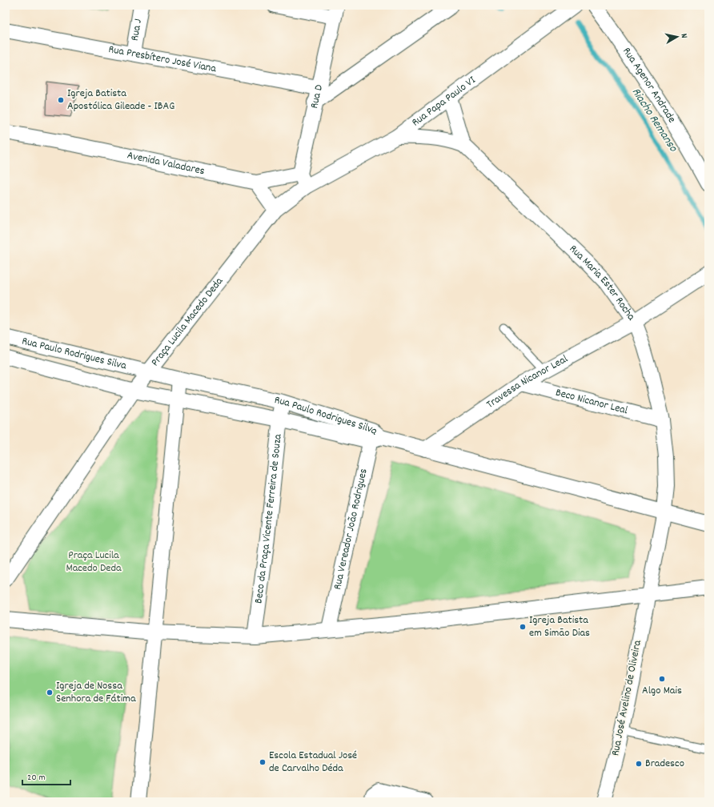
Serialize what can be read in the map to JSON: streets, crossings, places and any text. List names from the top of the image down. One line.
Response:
{"streets":{"street":["Rua J","Rua Presbítero José Viana","Rua Agenor Andrade","Rua D","Rua Papa Paulo VI","Avenida Valadares","Rua Maria Ester Rocha","Praça Lucila Macedo Deda","Rua Paulo Rodrigues Silva","Travessa Nicanor Leal","Beco Nicanor Leal","Beco da Praça Vicente Ferreira de Souza","Rua Vereador João Rodrigues","Rua José Avelino de Oliveira"]},"crossings":[["Rua J","Rua Presbítero José Viana"],["Rua Presbítero José Viana","Rua D"],["Rua D","Rua Papa Paulo VI"],["Rua Maria Ester Rocha","Travessa Nicanor Leal"],["Rua Maria Ester Rocha","Beco Nicanor Leal"],["Rua Maria Ester Rocha","Rua José Avelino de Oliveira"],["Praça Lucila Macedo Deda","Rua Paulo Rodrigues Silva"],["Rua Paulo Rodrigues Silva","Beco da Praça Vicente Ferreira de Souza"],["Rua Paulo Rodrigues Silva","Rua Vereador João Rodrigues"],["Travessa Nicanor Leal","Beco Nicanor Leal"]],"water":["Riacho Remanso"],"parks":["Praça Lucila Macedo Deda"],"places":["Igreja Batista Apostólica Gileade - IBAG","Igreja Batista em Simão Dias","Algo Mais","Igreja de Nossa Senhora de Fátima","Escola Estadual José de Carvalho Déda","Bradesco"],"scale_bar":"20 m","north":"right"}
